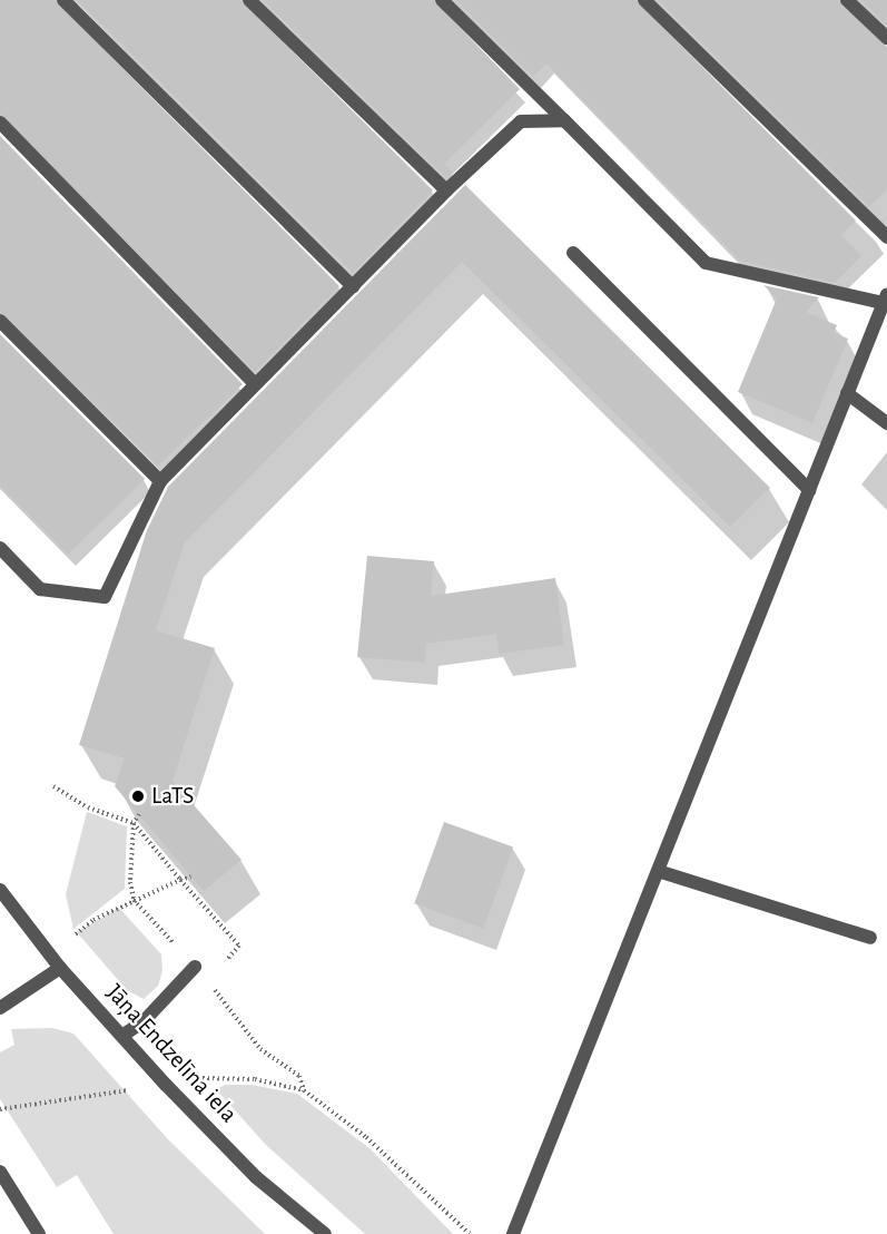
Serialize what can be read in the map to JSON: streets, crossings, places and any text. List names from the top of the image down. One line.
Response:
{"streets":{"street":["Jāņa Endzelīna iela"]},"places":["LaTS"]}
